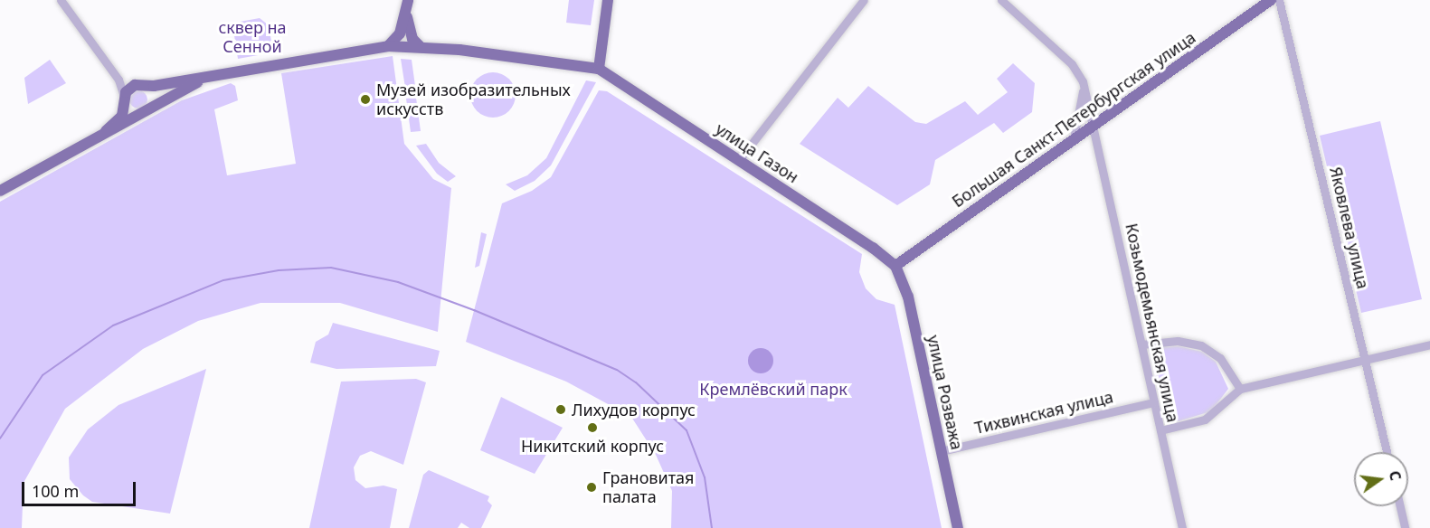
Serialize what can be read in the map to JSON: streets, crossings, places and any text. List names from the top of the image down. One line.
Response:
{"streets":{"main road":["Большая Санкт-Петербургская улица","улица Газон","улица Розважа"],"street":["Яковлева улица","Козьмодемьянская улица","Тихвинская улица"]},"crossings":[["Большая Санкт-Петербургская улица","улица Газон"],["Большая Санкт-Петербургская улица","Козьмодемьянская улица"],["Большая Санкт-Петербургская улица","улица Розважа"],["улица Газон","улица Розважа"],["Козьмодемьянская улица","Тихвинская улица"],["улица Розважа","Тихвинская улица"]],"parks":["сквер на Сенной","Кремлёвский парк"],"places":["Музей изобразительных искусств","Лихудов корпус","Никитский корпус","Грановитая палата"],"scale_bar":"100 m","north":"right"}
